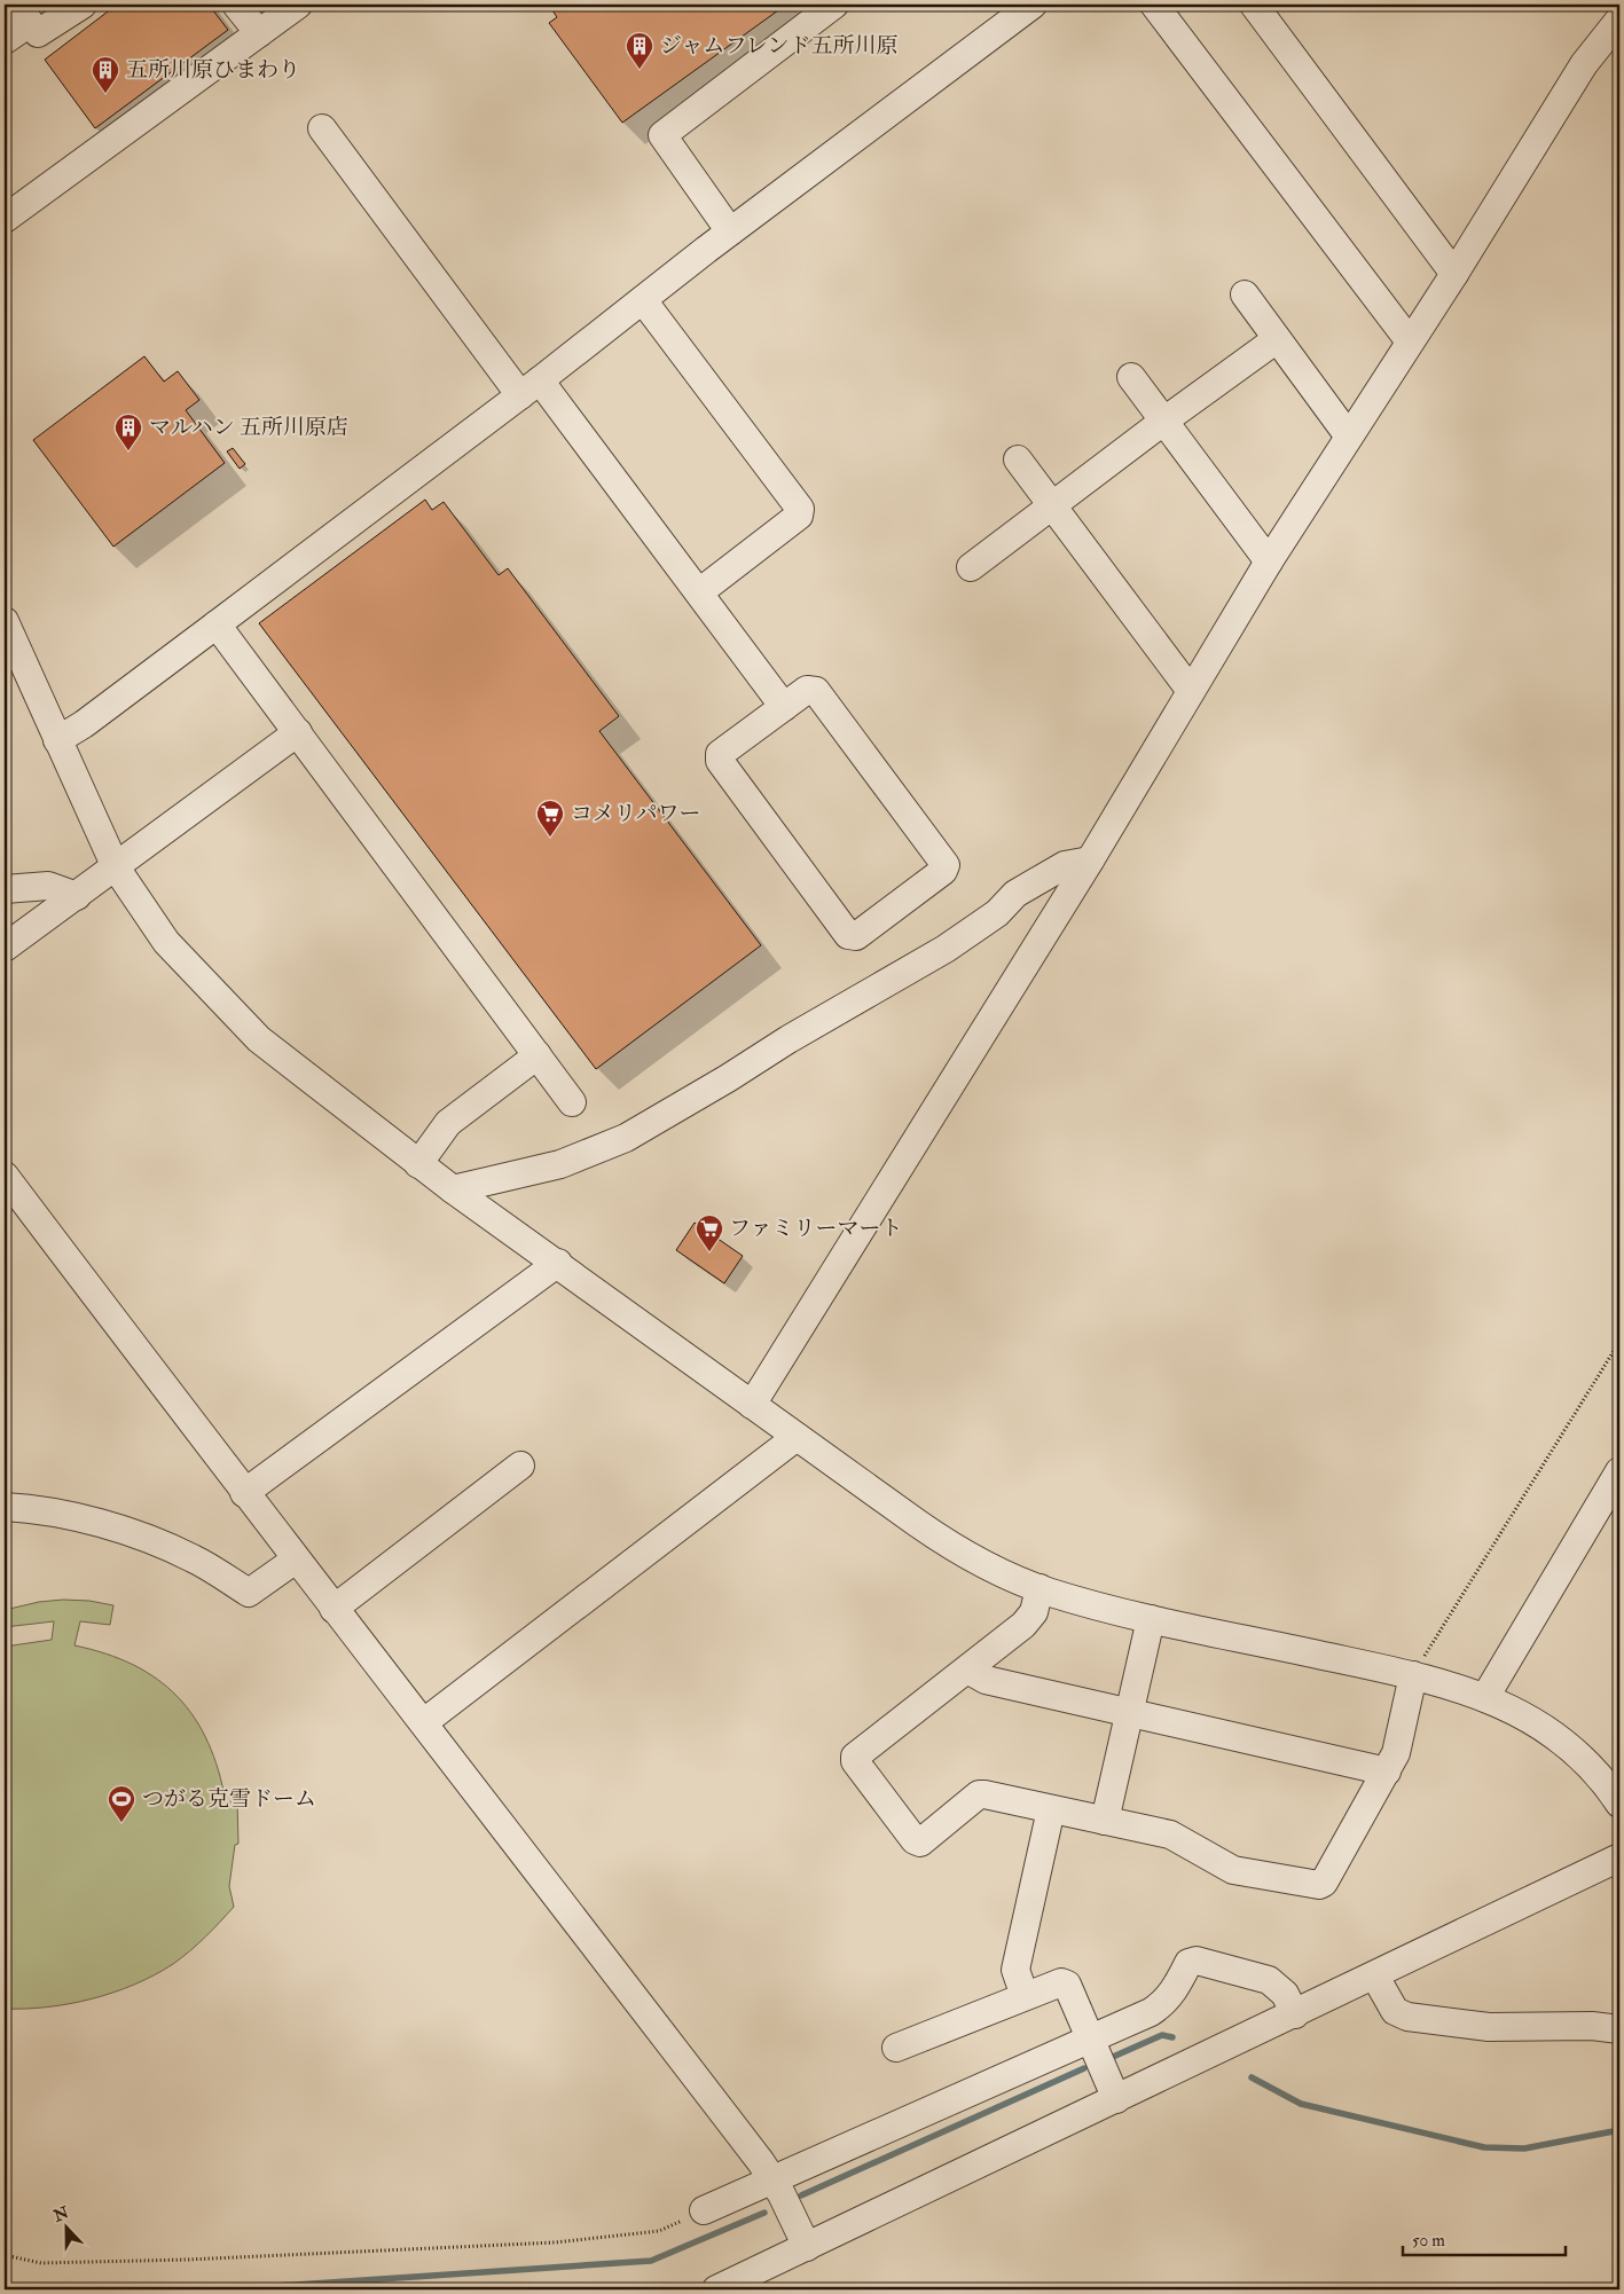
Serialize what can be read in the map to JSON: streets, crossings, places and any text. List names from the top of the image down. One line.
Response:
{"places":{"building":["ジャムフレンド五所川原","五所川原ひまわり","マルハン 五所川原店"],"supermarket":["コメリパワー","ファミリーマート"],"sports":["つがる克雪ドーム"]},"scale_bar":"50 m","north":"top"}
